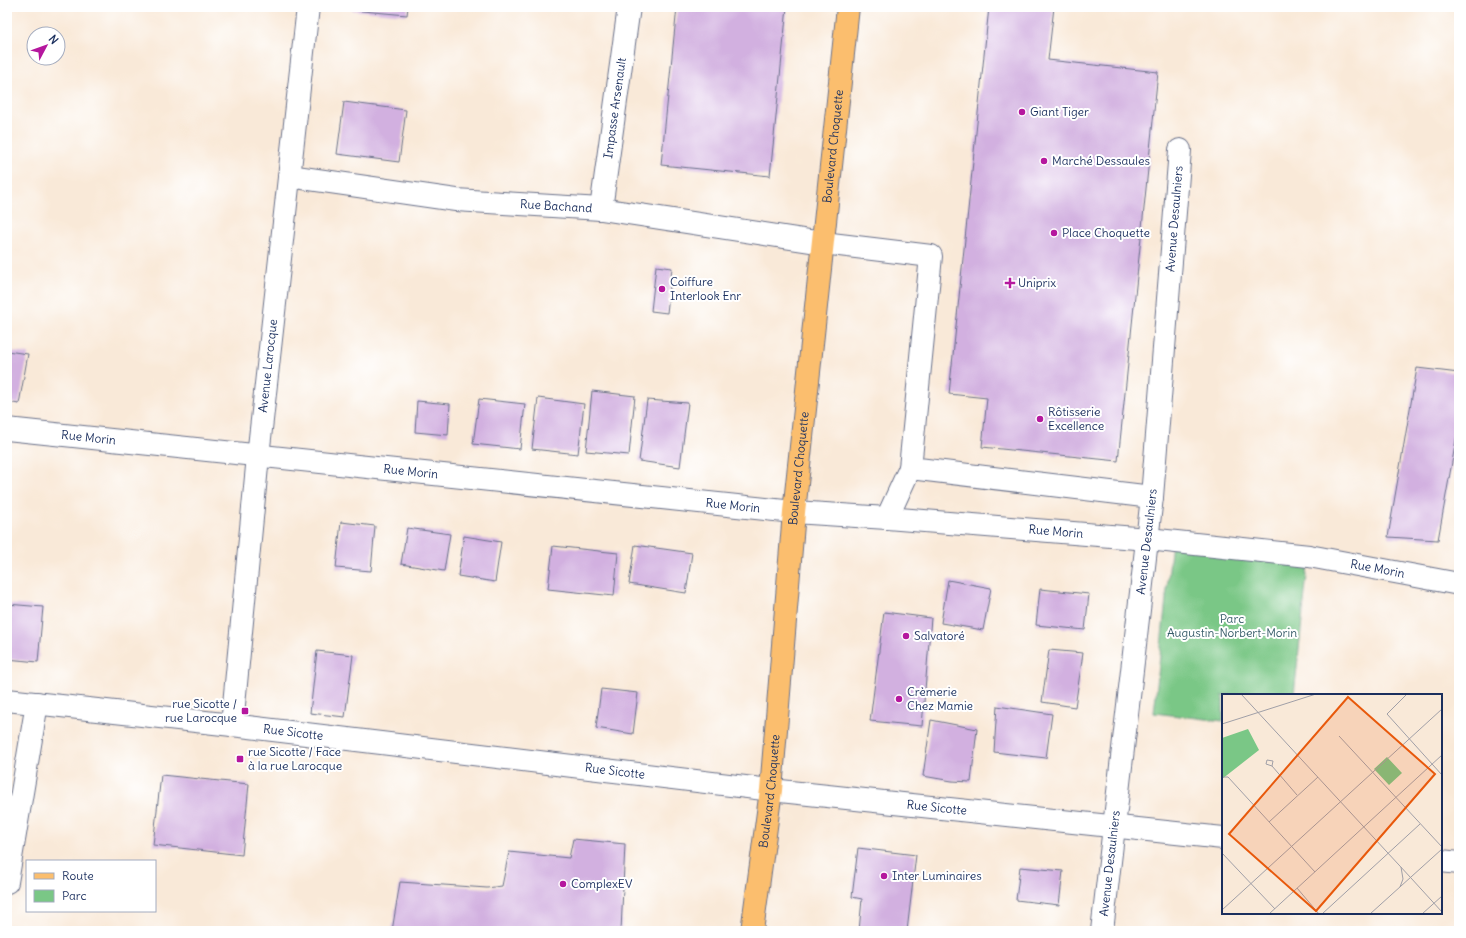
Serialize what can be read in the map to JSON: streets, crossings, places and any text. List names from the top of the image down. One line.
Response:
{"streets":{"main road":["Boulevard Choquette"],"street":["Impasse Arsenault","Rue Bachand","Avenue Desaulniers","Avenue Larocque","Rue Morin","Rue Sicotte"]},"crossings":[["Impasse Arsenault","Rue Bachand"],["Boulevard Choquette","Rue Bachand"],["Boulevard Choquette","Rue Morin"],["Boulevard Choquette","Rue Sicotte"],["Rue Bachand","Avenue Larocque"],["Avenue Desaulniers","Rue Morin"],["Avenue Desaulniers","Rue Sicotte"],["Avenue Larocque","Rue Morin"],["Avenue Larocque","Rue Sicotte"]],"parks":["Parc Augustin-Norbert-Morin"],"places":{"other":["Giant Tiger","Marché Dessaules","Place Choquette","Coiffure Interlook Enr","Rôtisserie Excellence","Salvatoré","Crèmerie Chez Mamie","Inter Luminaires","ComplexEV"],"health":["Uniprix"],"transit":["rue Sicotte / rue Larocque","rue Sicotte / Face à la rue Larocque"]},"legend":["Route","Parc"],"north":"top right"}
